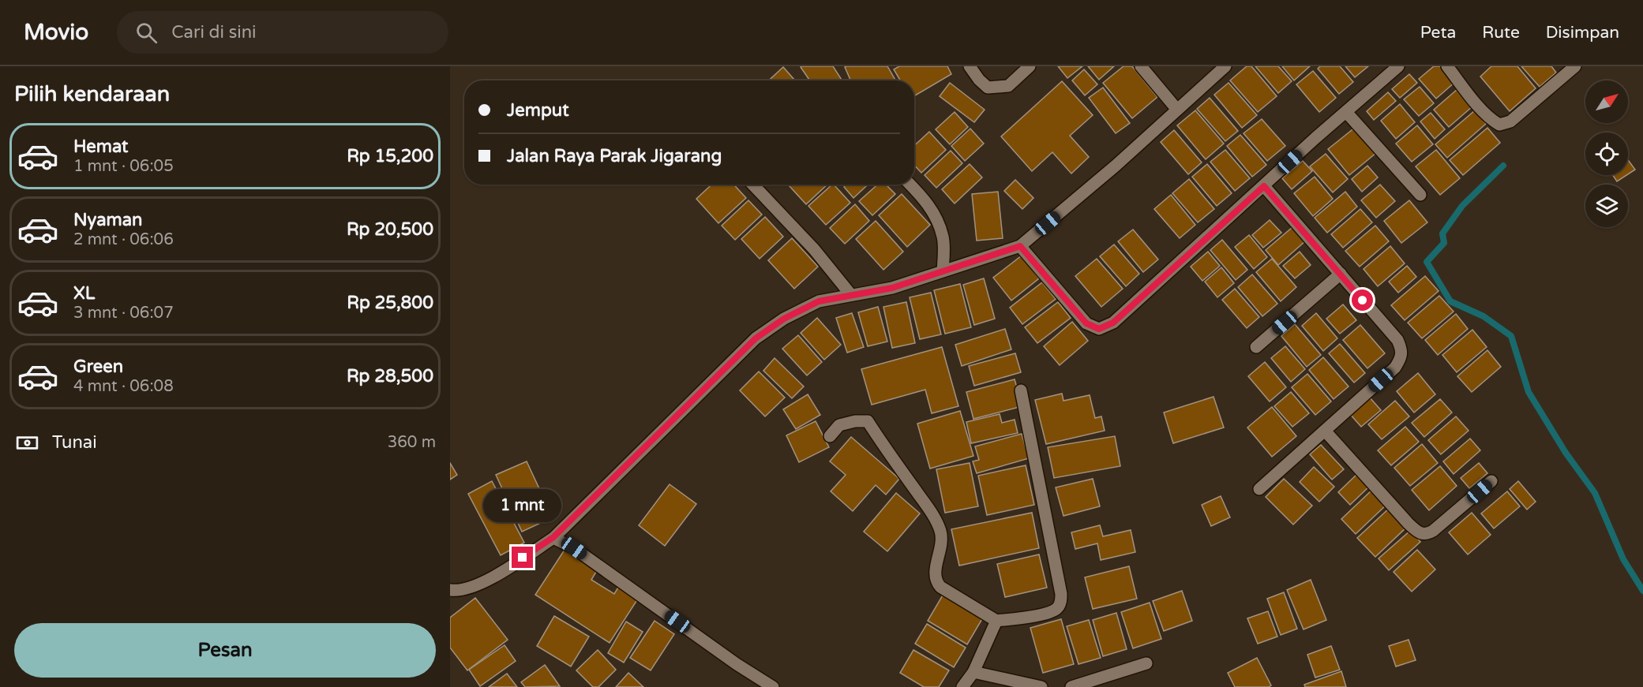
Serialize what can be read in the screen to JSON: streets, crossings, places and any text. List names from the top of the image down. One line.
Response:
{"north":"top right","page":{"header":"Movio","search":"Cari di sini","nav":["Peta","Rute","Disimpan"],"heading":"Pilih kendaraan","banner":["Jemput","Jalan Raya Parak Jigarang"],"list":[{"name":"Hemat","note":"1 mnt · 06:05","value":"Rp 15,200"},{"name":"Nyaman","note":"2 mnt · 06:06","value":"Rp 20,500"},{"name":"XL","note":"3 mnt · 06:07","value":"Rp 25,800"},{"name":"Green","note":"4 mnt · 06:08","value":"Rp 28,500"}],"pay":["Tunai","360 m"],"bubble":"1 mnt","buttons":"Pesan"}}
